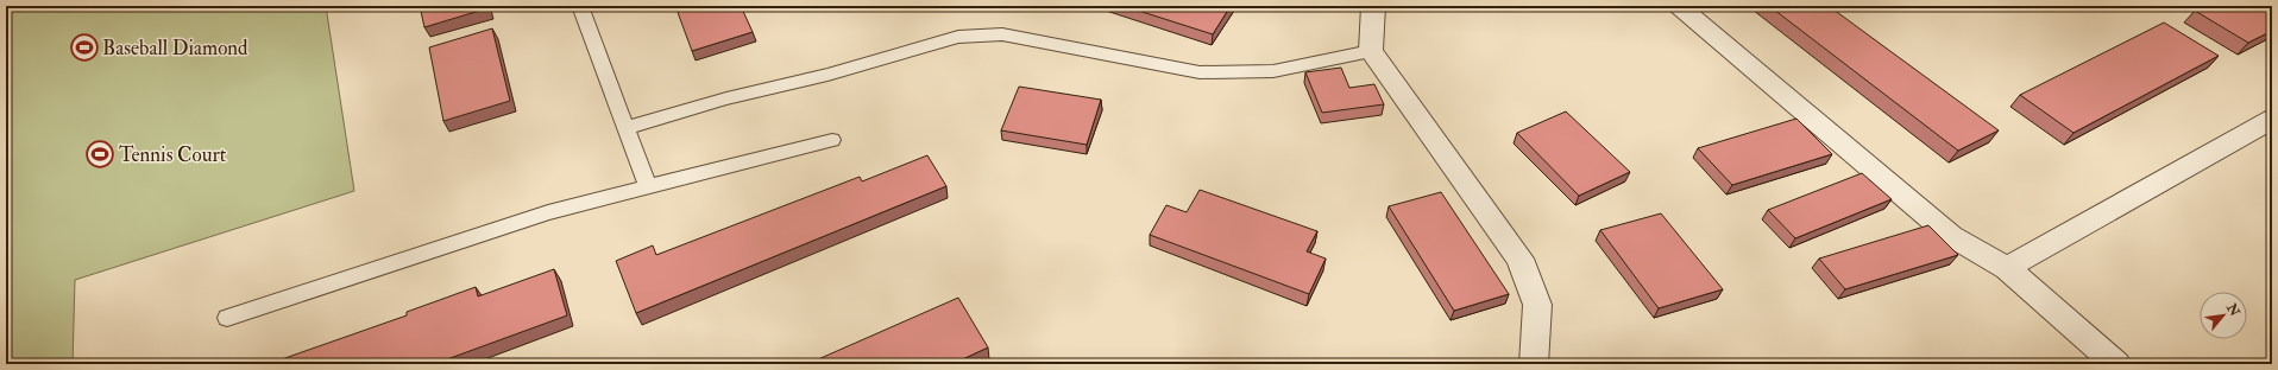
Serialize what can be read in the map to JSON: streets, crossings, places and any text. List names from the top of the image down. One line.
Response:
{"places":{"sports":["Baseball Diamond","Tennis Court"]},"north":"top right"}
